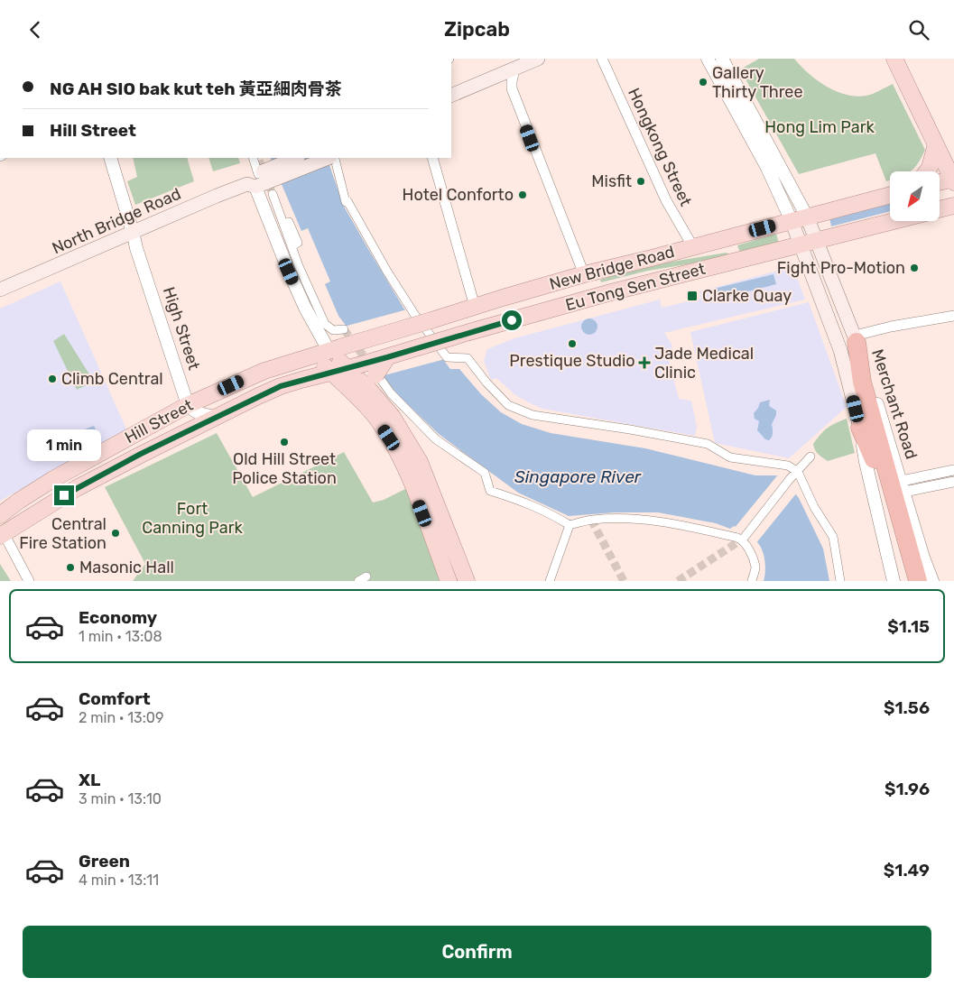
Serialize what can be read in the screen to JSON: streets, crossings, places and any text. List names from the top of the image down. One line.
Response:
{"streets":{"main road":["North Bridge Road","New Bridge Road","Eu Tong Sen Street","Merchant Road","Hill Street"],"street":["Hongkong Street","High Street"]},"crossings":[["Hongkong Street","New Bridge Road"],["North Bridge Road","High Street"],["New Bridge Road","Hill Street"],["Eu Tong Sen Street","Merchant Road"],["Eu Tong Sen Street","Hill Street"],["High Street","Hill Street"]],"water":["Singapore River"],"parks":["Hong Lim Park","Fort Canning Park"],"places":{"other":["Gallery Thirty Three","Misfit","Hotel Conforto","Fight Pro-Motion","Prestique Studio","Climb Central","Old Hill Street Police Station","Central Fire Station","Masonic Hall"],"transit":["Clarke Quay"],"health":["Jade Medical Clinic"]},"north":"bottom left","page":{"header":"Zipcab","banner":["NG AH SIO bak kut teh 黃亞細肉骨茶","Hill Street"],"bubble":"1 min","list":[{"name":"Economy","note":"1 min · 13:08","value":"$1.15"},{"name":"Comfort","note":"2 min · 13:09","value":"$1.56"},{"name":"XL","note":"3 min · 13:10","value":"$1.96"},{"name":"Green","note":"4 min · 13:11","value":"$1.49"}],"buttons":"Confirm"}}
